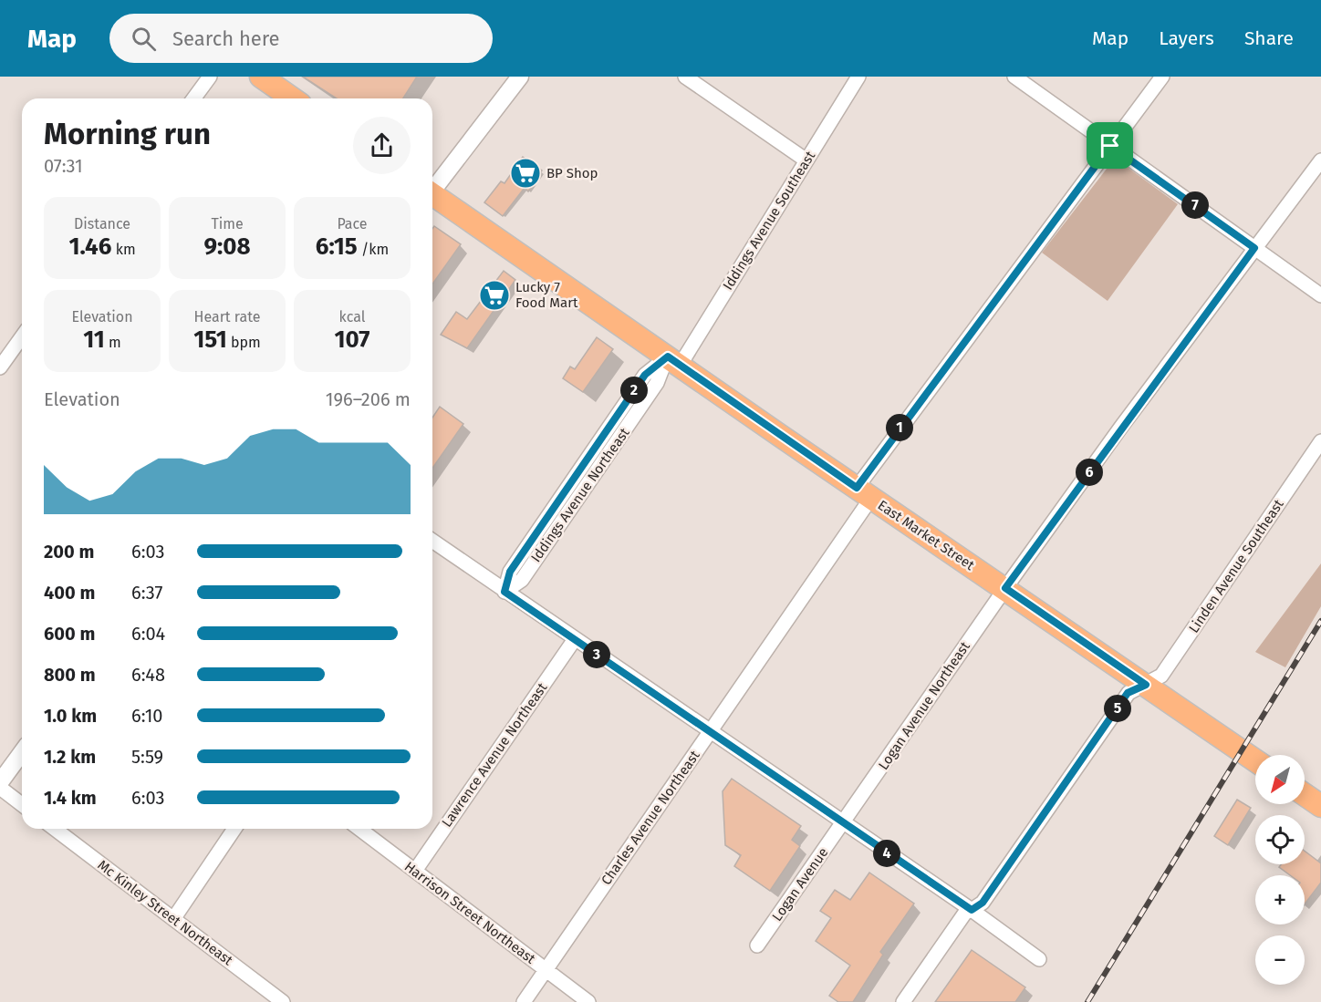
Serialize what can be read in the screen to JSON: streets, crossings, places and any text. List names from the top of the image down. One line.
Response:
{"streets":{"main road":["East Market Street"],"street":["Iddings Avenue Southeast","Iddings Avenue Northeast","Linden Avenue Southeast","Logan Avenue Northeast","Lawrence Avenue Northeast","Charles Avenue Northeast","Logan Avenue","Mc Kinley Street Northeast","Harrison Street Northeast"]},"crossings":[["Iddings Avenue Southeast","Iddings Avenue Northeast"],["Iddings Avenue Southeast","East Market Street"],["Iddings Avenue Northeast","East Market Street"],["East Market Street","Linden Avenue Southeast"],["East Market Street","Logan Avenue Northeast"],["East Market Street","Charles Avenue Northeast"],["Logan Avenue Northeast","Logan Avenue"],["Lawrence Avenue Northeast","Harrison Street Northeast"],["Charles Avenue Northeast","Harrison Street Northeast"]],"places":{"supermarket":["BP Shop","Lucky 7 Food Mart"]},"north":"bottom left","page":{"header":"Map","search":"Search here","nav":["Map","Layers","Share"],"heading":["Morning run","07:31"],"pins":["7","2","1","6","3","5","4"],"stats":[["Distance","1.46 km"],["Time","9:08"],["Pace","6:15 /km"],["Elevation","11 m"],["Heart rate","151 bpm"],["kcal","107"]],"chart":["Elevation","196–206 m"],"list":[{"name":"200 m","note":"6:03"},{"name":"400 m","note":"6:37"},{"name":"600 m","note":"6:04"},{"name":"800 m","note":"6:48"},{"name":"1.0 km","note":"6:10"},{"name":"1.2 km","note":"5:59"},{"name":"1.4 km","note":"6:03"}],"map_buttons":["+","−"]}}
